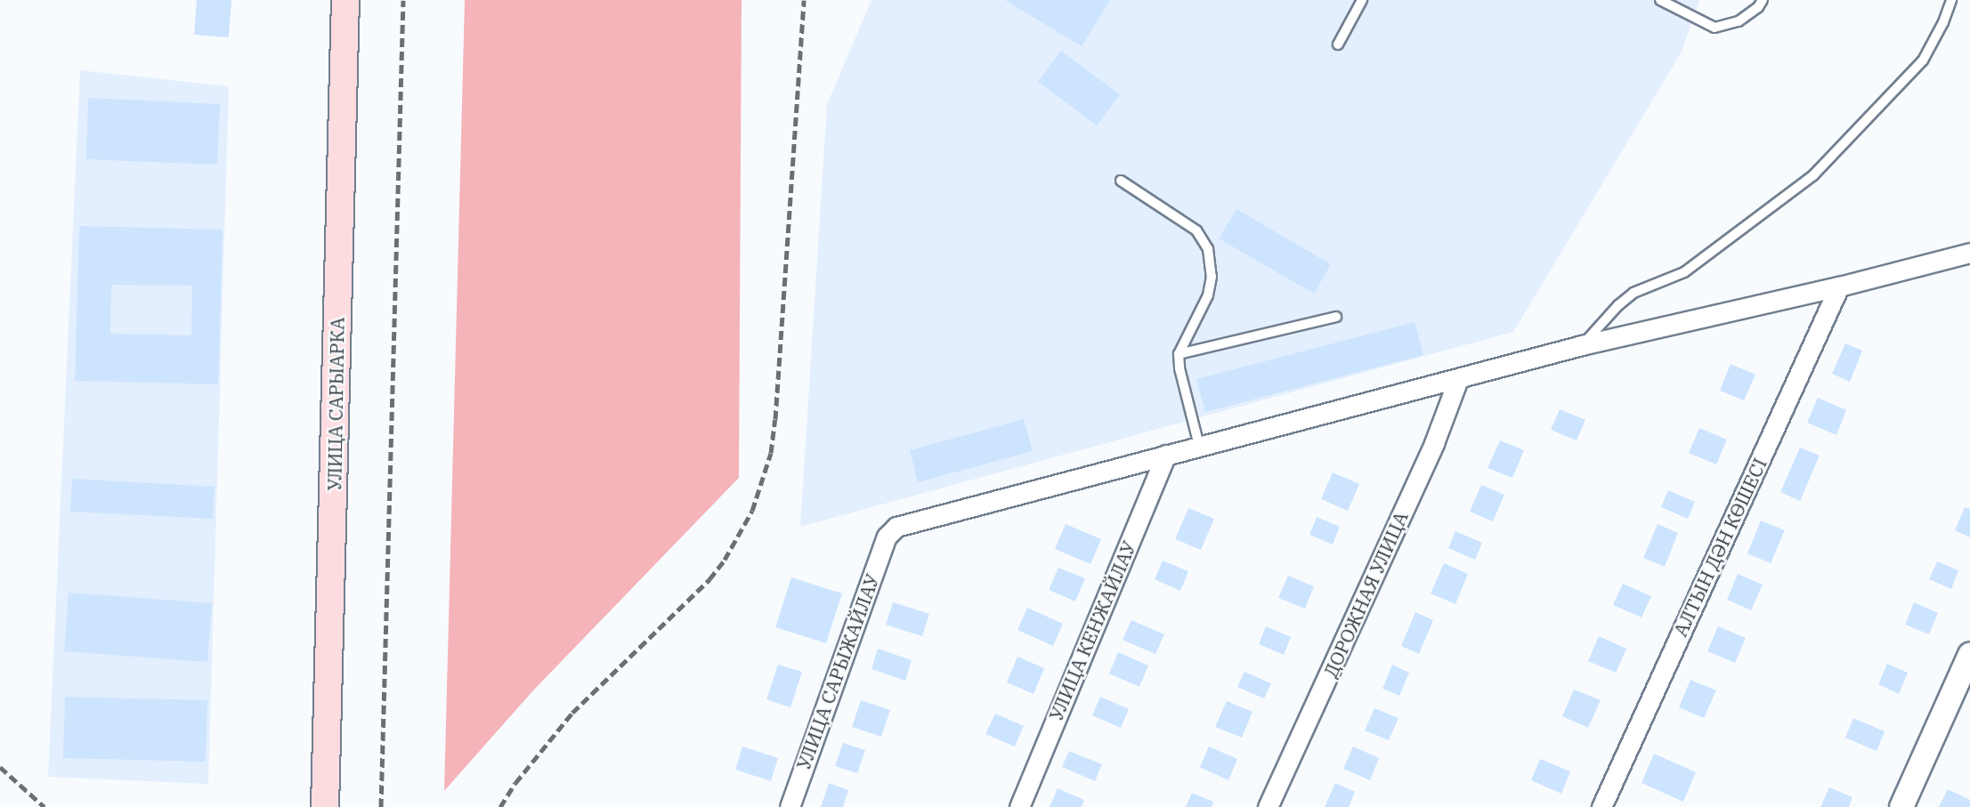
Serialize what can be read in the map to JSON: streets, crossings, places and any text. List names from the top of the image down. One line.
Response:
{"streets":{"main road":["УЛИЦА САРЫАРКА"],"street":["АЛТЫН ДӘН КӨШЕСІ","ДОРОЖНАЯ УЛИЦА","УЛИЦА КЕНЖАЙЛАУ","УЛИЦА САРЫЖАЙЛАУ"]},"crossings":[["УЛИЦА КЕНЖАЙЛАУ","УЛИЦА САРЫЖАЙЛАУ"]]}
